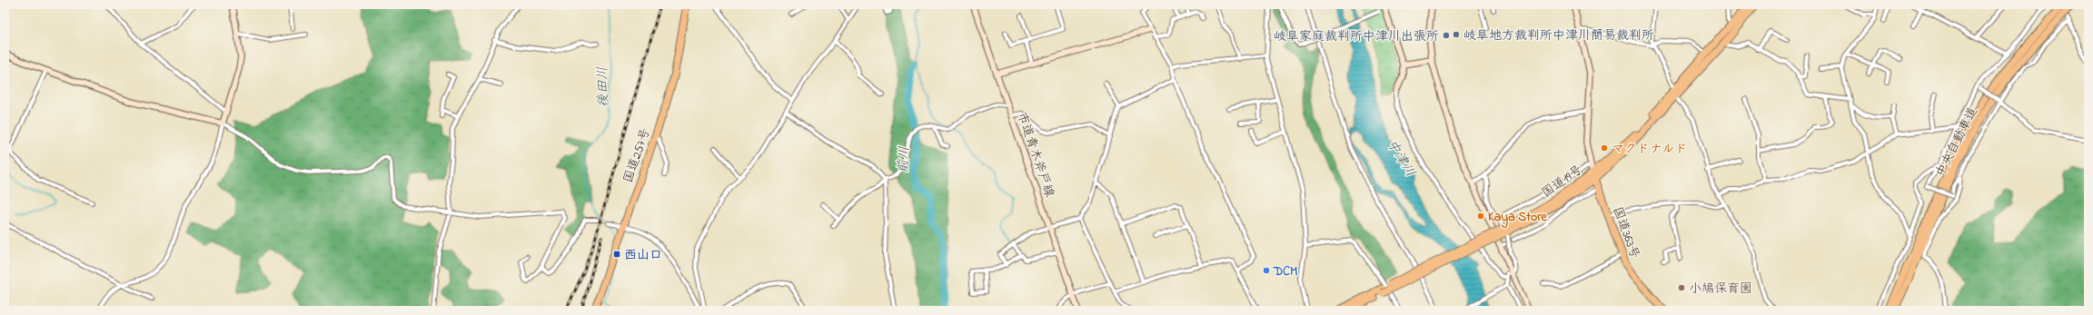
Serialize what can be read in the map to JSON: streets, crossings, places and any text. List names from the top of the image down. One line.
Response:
{"streets":{"highway":["中央自動車道","国道257号","国道19号","国道363号"],"street":["市道青木斧戸線"]},"crossings":[["国道19号","国道363号"]],"water":["後田川","中津川","前川"],"places":{"other":["岐阜地方裁判所中津川簡易裁判所","岐阜家庭裁判所中津川出張所","マクドナルド","Kaya Store","DCM","小鳩保育園"],"transit":["西山口"]}}
